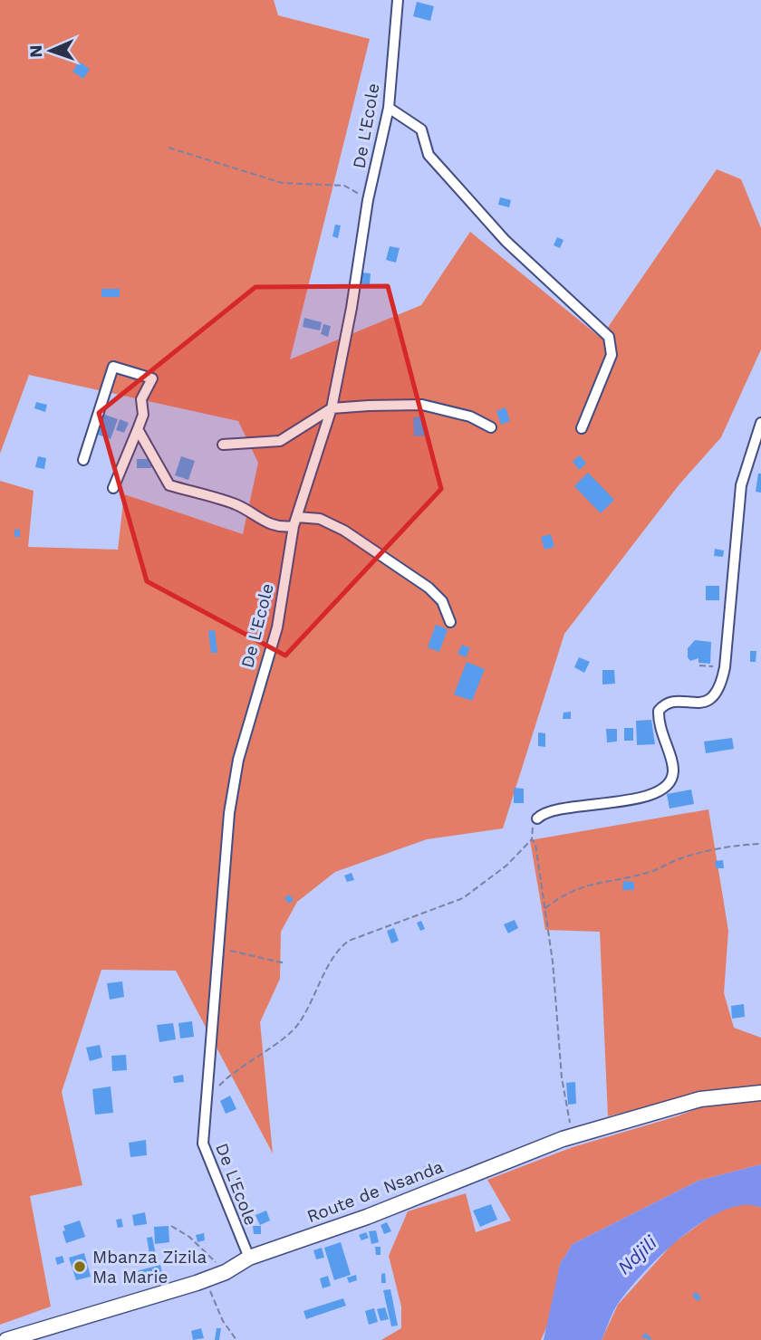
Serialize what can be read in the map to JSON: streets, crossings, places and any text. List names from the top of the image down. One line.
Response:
{"streets":{"street":["De L'Ecole","Route de Nsanda"]},"crossings":[["De L'Ecole","Route de Nsanda"]],"water":["Ndjili"],"places":["Mbanza Zizila Ma Marie"],"north":"left"}
